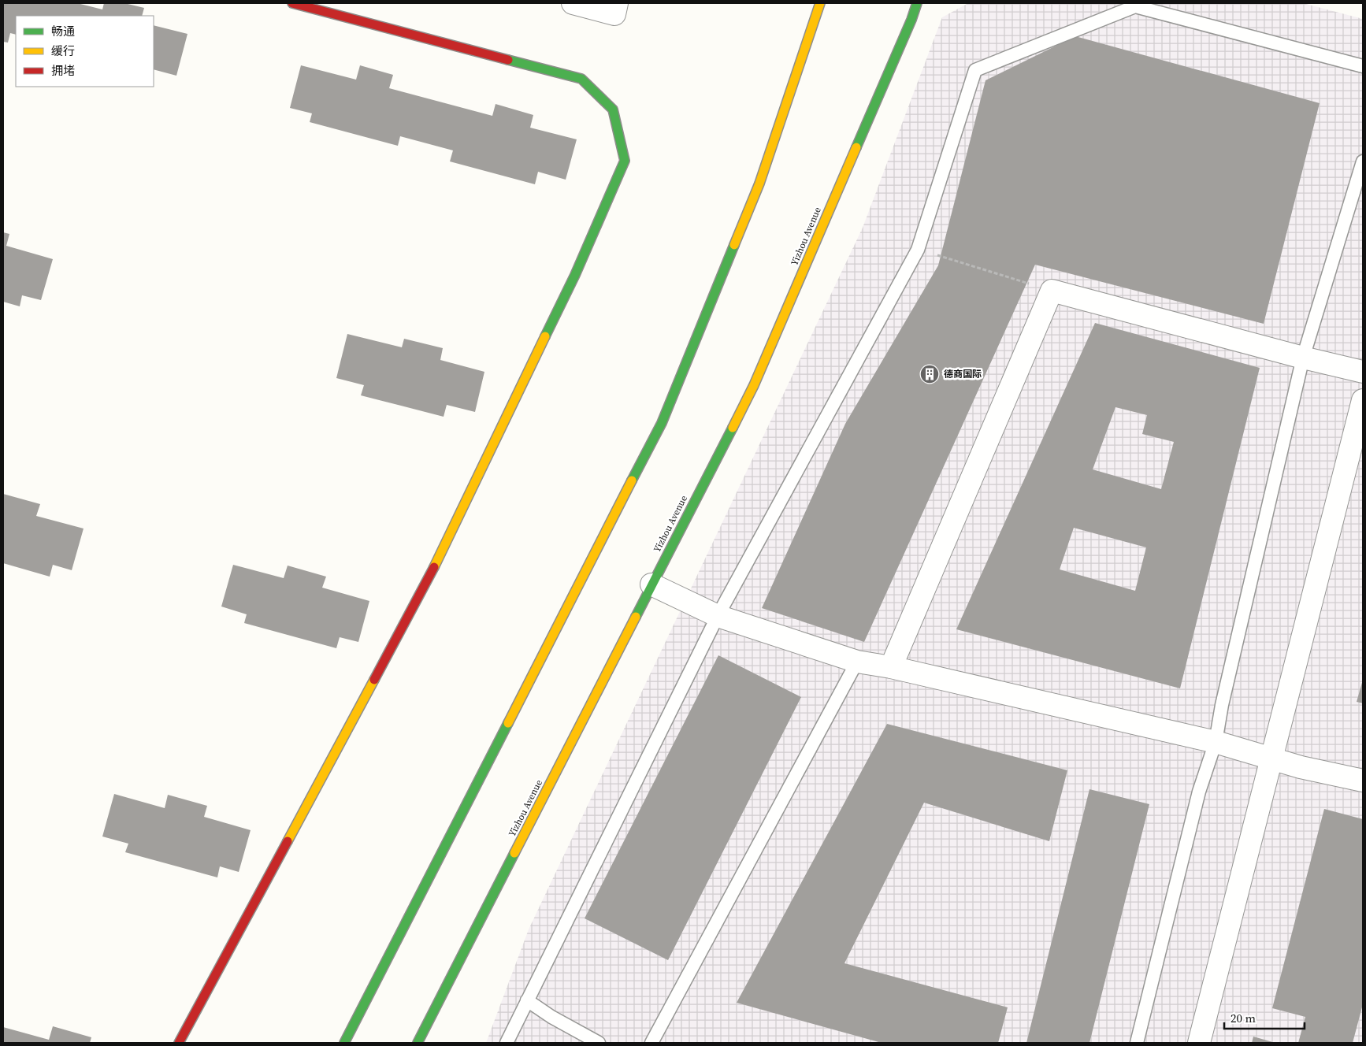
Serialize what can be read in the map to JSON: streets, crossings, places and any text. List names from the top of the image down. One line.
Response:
{"streets":{"main road":["Yizhou Avenue"]},"places":{"building":["德商国际"]},"legend":["畅通","缓行","拥堵"],"scale_bar":"20 m"}
